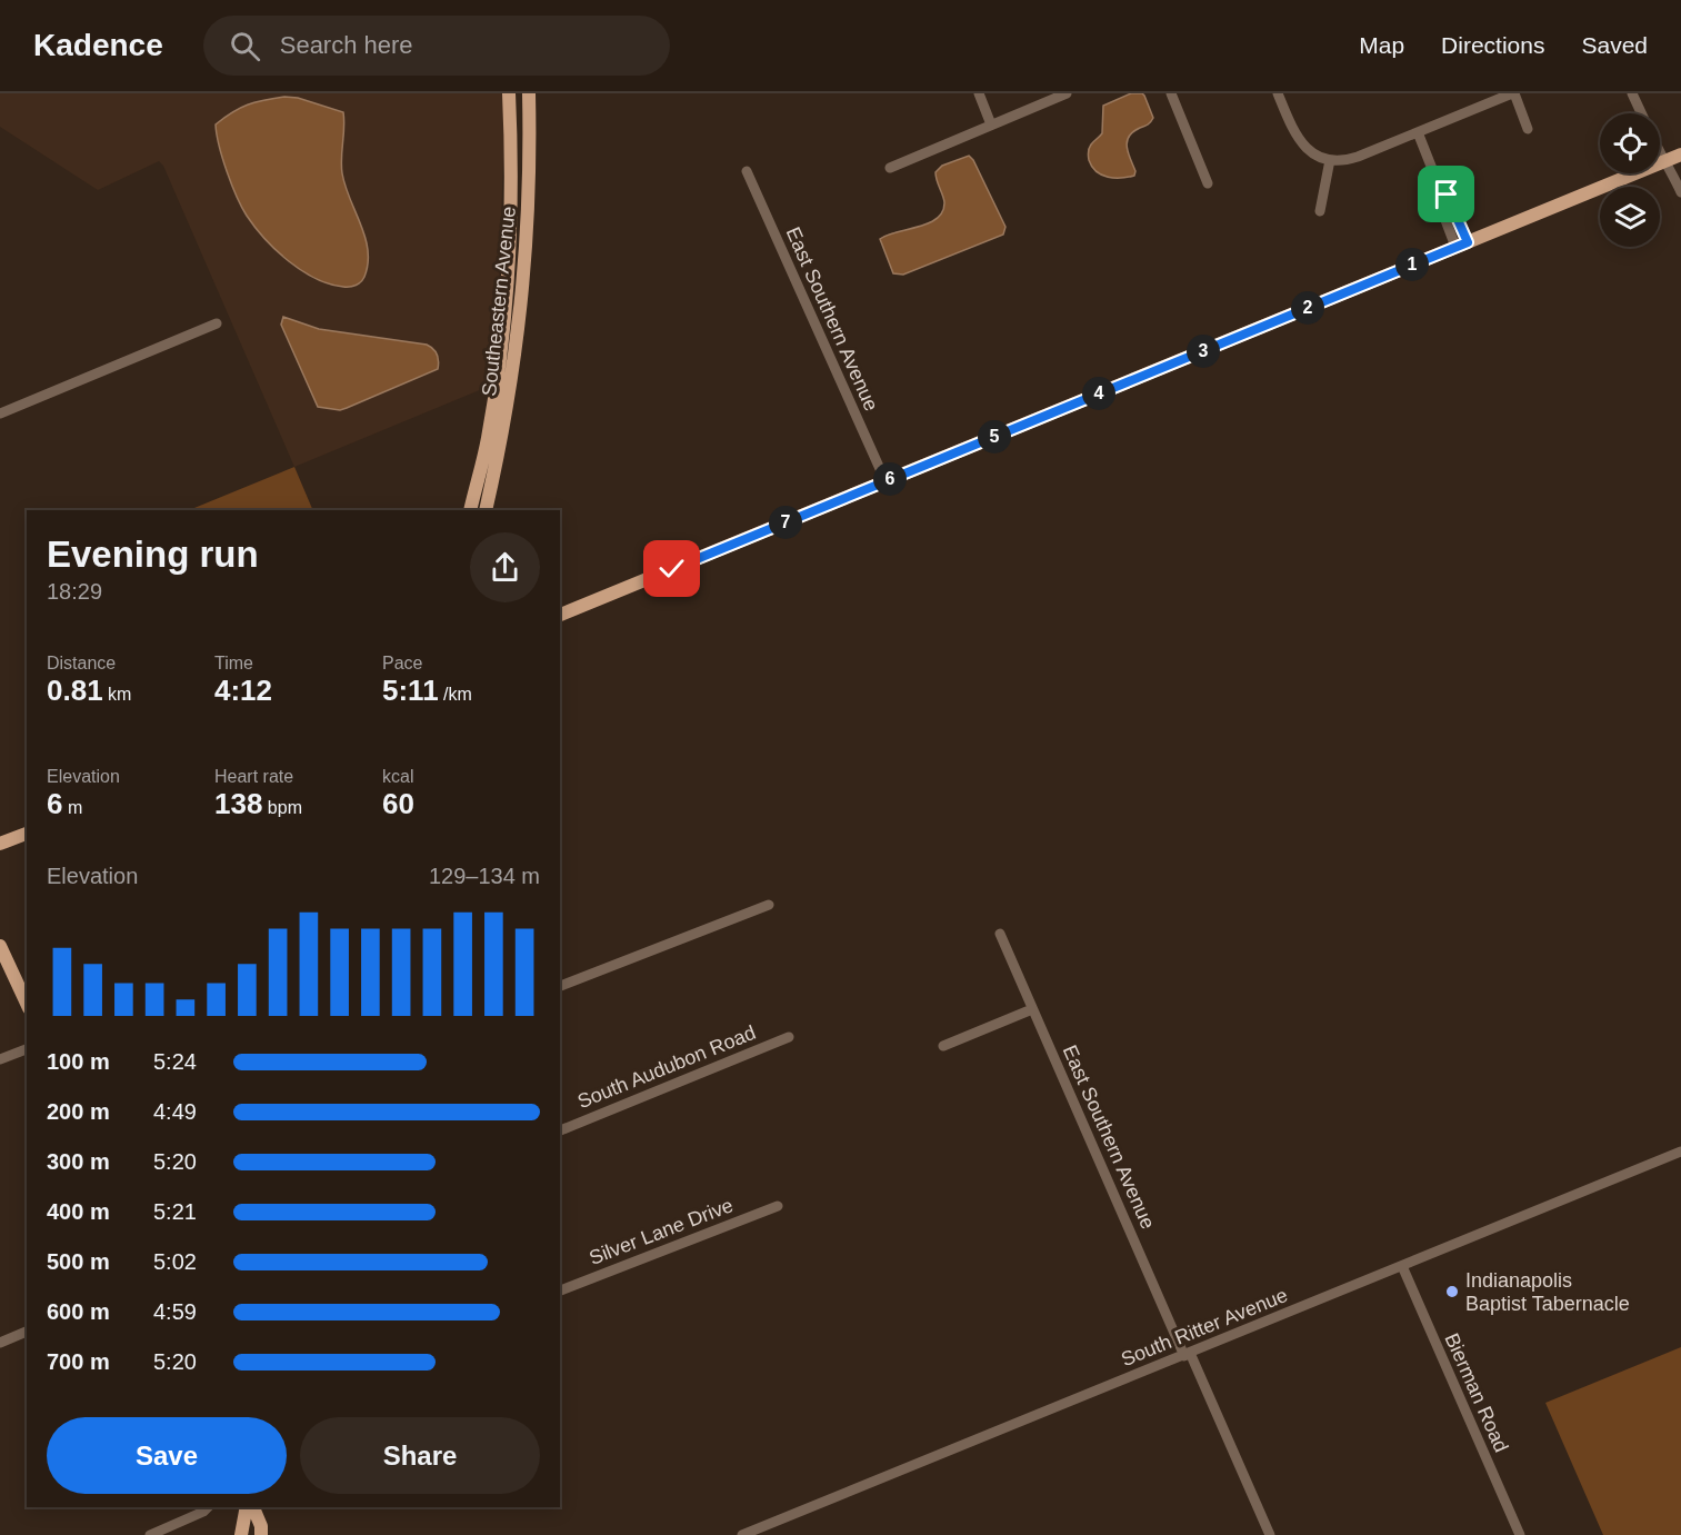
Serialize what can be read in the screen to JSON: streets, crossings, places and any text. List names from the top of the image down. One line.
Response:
{"streets":{"main road":["Southeastern Avenue"],"street":["East Southern Avenue","South Audubon Road","Silver Lane Drive","South Ritter Avenue","Bierman Road"]},"crossings":[["East Southern Avenue","South Ritter Avenue"],["South Ritter Avenue","Bierman Road"]],"places":["Indianapolis Baptist Tabernacle"],"page":{"header":"Kadence","search":"Search here","nav":["Map","Directions","Saved"],"pins":["1","2","3","4","5","6","7"],"heading":["Evening run","18:29"],"stats":[["Distance","0.81 km"],["Time","4:12"],["Pace","5:11 /km"],["Elevation","6 m"],["Heart rate","138 bpm"],["kcal","60"]],"chart":["Elevation","129–134 m"],"list":[{"name":"100 m","note":"5:24"},{"name":"200 m","note":"4:49"},{"name":"300 m","note":"5:20"},{"name":"400 m","note":"5:21"},{"name":"500 m","note":"5:02"},{"name":"600 m","note":"4:59"},{"name":"700 m","note":"5:20"}],"buttons":["Save","Share"]}}
